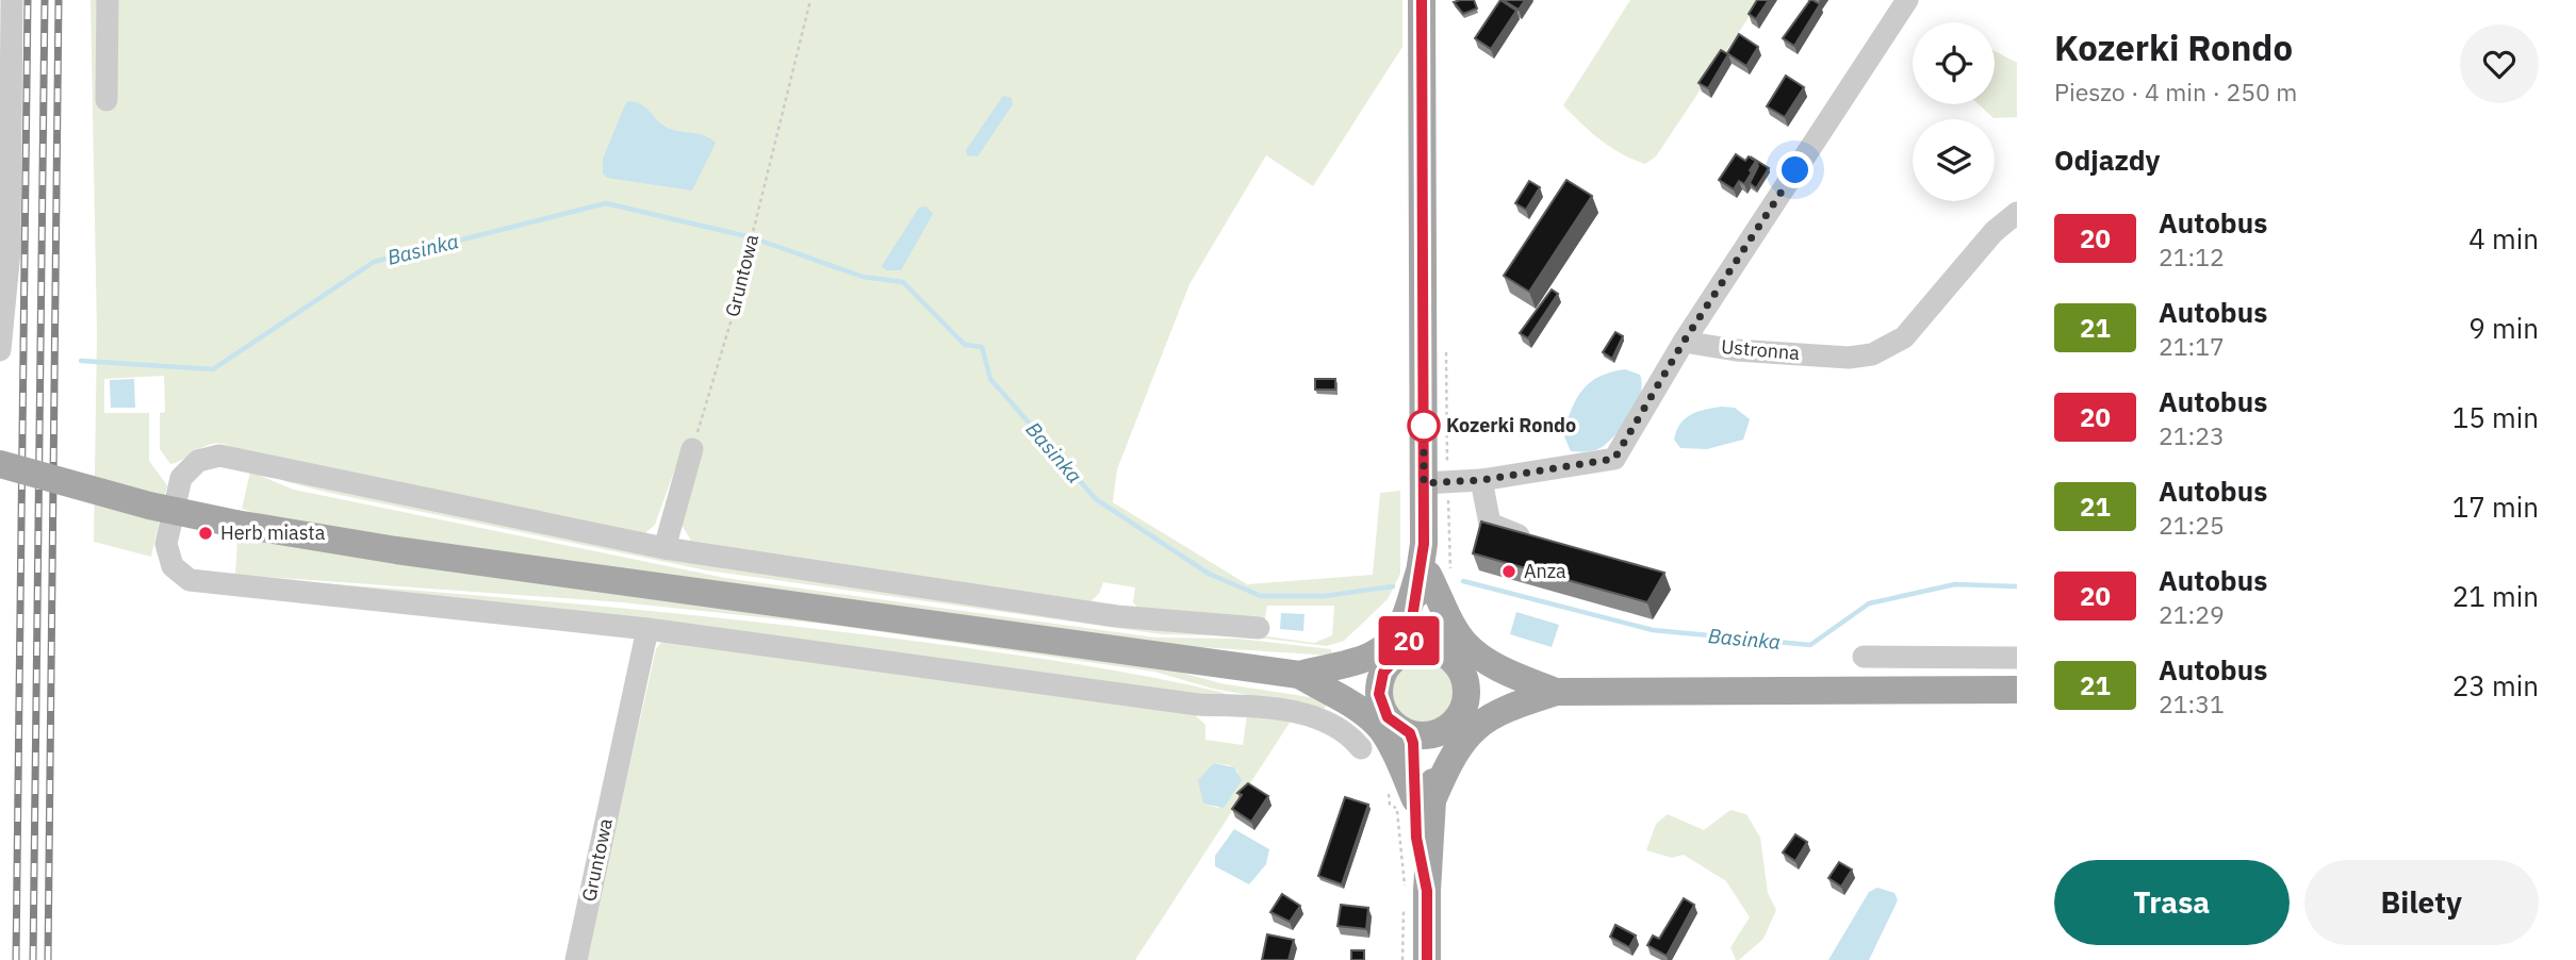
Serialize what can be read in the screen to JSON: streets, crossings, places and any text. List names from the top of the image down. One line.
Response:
{"streets":{"street":["Gruntowa","Ustronna"]},"water":["Basinka"],"places":["Kozerki Rondo","Herb miasta","Anza"],"lines":["bus line 20"],"page":{"on_map":"20","heading":[["Kozerki Rondo","Pieszo · 4 min · 250 m"],"Odjazdy"],"list":[{"mark":"20","name":"Autobus","note":"21:12","value":"4 min"},{"mark":"21","name":"Autobus","note":"21:17","value":"9 min"},{"mark":"20","name":"Autobus","note":"21:23","value":"15 min"},{"mark":"21","name":"Autobus","note":"21:25","value":"17 min"},{"mark":"20","name":"Autobus","note":"21:29","value":"21 min"},{"mark":"21","name":"Autobus","note":"21:31","value":"23 min"}],"buttons":["Trasa","Bilety"]}}
